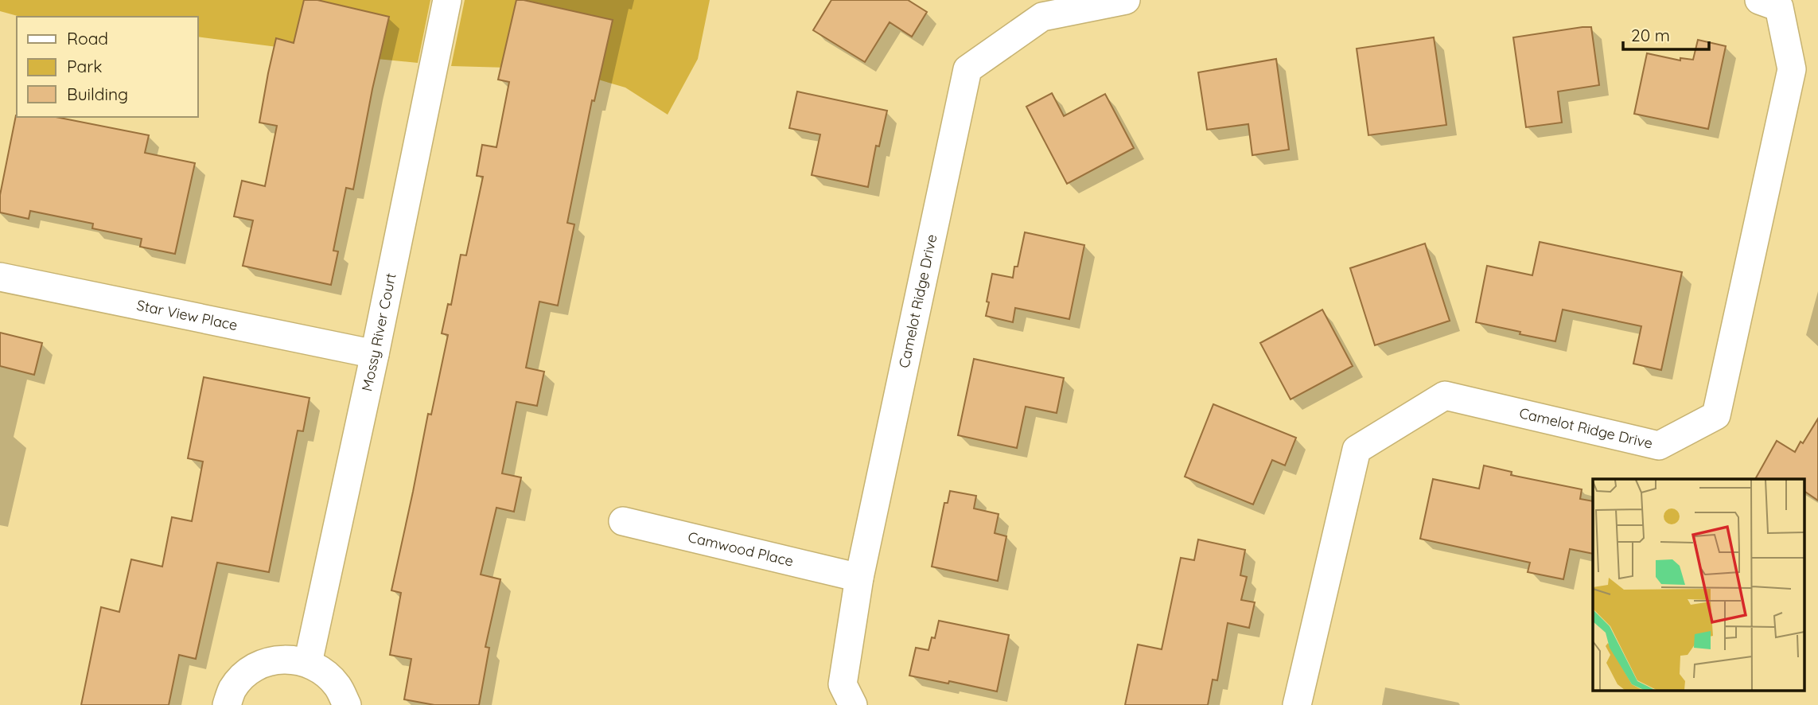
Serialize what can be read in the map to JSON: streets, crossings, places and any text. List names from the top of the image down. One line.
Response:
{"streets":{"street":["Camelot Ridge Drive","Star View Place","Mossy River Court","Camwood Place"]},"crossings":[["Camelot Ridge Drive","Camwood Place"],["Star View Place","Mossy River Court"]],"legend":["Road","Park","Building"],"scale_bar":"20 m"}
